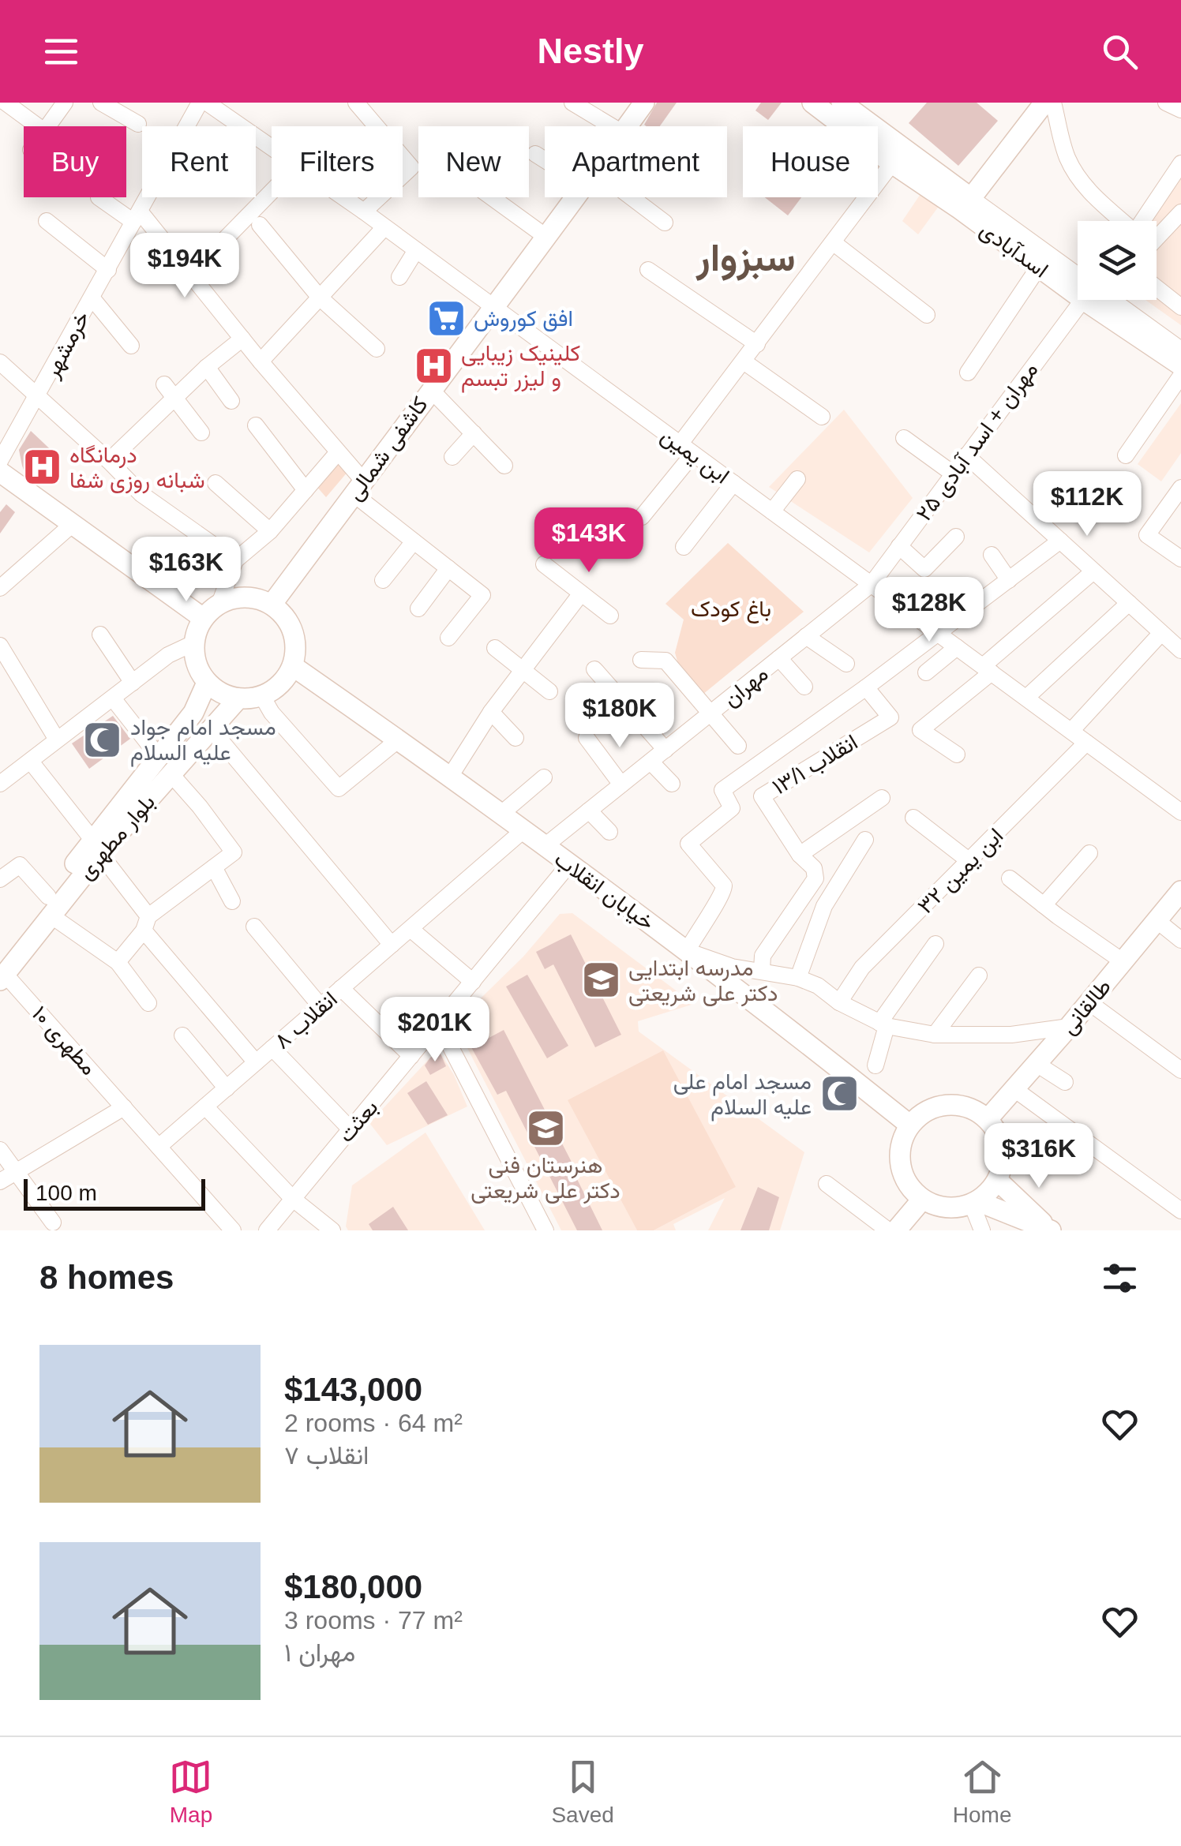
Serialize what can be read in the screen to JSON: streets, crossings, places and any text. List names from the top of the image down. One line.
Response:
{"streets":{"main road":["اسدآبادی","کاشفی شمالی","بلوار مطهری","خیابان انقلاب","طالقانی"],"street":["خرمشهر","مهران + اسد آبادی ۲۵","ابن یمین","مهران","انقلاب ۱۳/۱","ابن یمین ۳۲","انقلاب ۸","مطهری ۱۰","بعثت"]},"crossings":[["مهران + اسد آبادی ۲۵","ابن یمین"],["مهران + اسد آبادی ۲۵","مهران"],["کاشفی شمالی","ابن یمین"],["کاشفی شمالی","بلوار مطهری"],["کاشفی شمالی","خیابان انقلاب"],["ابن یمین","مهران"],["ابن یمین","ابن یمین ۳۲"],["مهران","خیابان انقلاب"],["بلوار مطهری","خیابان انقلاب"],["بلوار مطهری","مطهری ۱۰"],["خیابان انقلاب","طالقانی"],["خیابان انقلاب","انقلاب ۸"],["خیابان انقلاب","بعثت"],["انقلاب ۸","مطهری ۱۰"]],"districts":["سبزوار"],"parks":["باغ کودک"],"places":{"supermarket":["افق کوروش"],"hospital":["کلینیک زیبایی و لیزر تبسم","درمانگاه شبانه روزی شفا"],"mosque":["مسجد امام جواد علیه السلام","مسجد امام علی علیه السلام"],"school or university":["مدرسه ابتدایی دکتر علی شریعتی","هنرستان فنی دکتر علی شریعتی"]},"scale_bar":"100 m","page":{"header":"Nestly","chip":["Buy","Rent","Filters","New","Apartment","House"],"price":["$194K","$112K","$143K","$163K","$128K","$180K","$201K","$316K"],"scale":"100 m","heading":"8 homes","list":[{"name":"$143,000","note":"2 rooms · 64 m² · انقلاب ۷"},{"name":"$180,000","note":"3 rooms · 77 m² · مهران ۱"}],"tabs":["Map","Saved","Home"]}}
